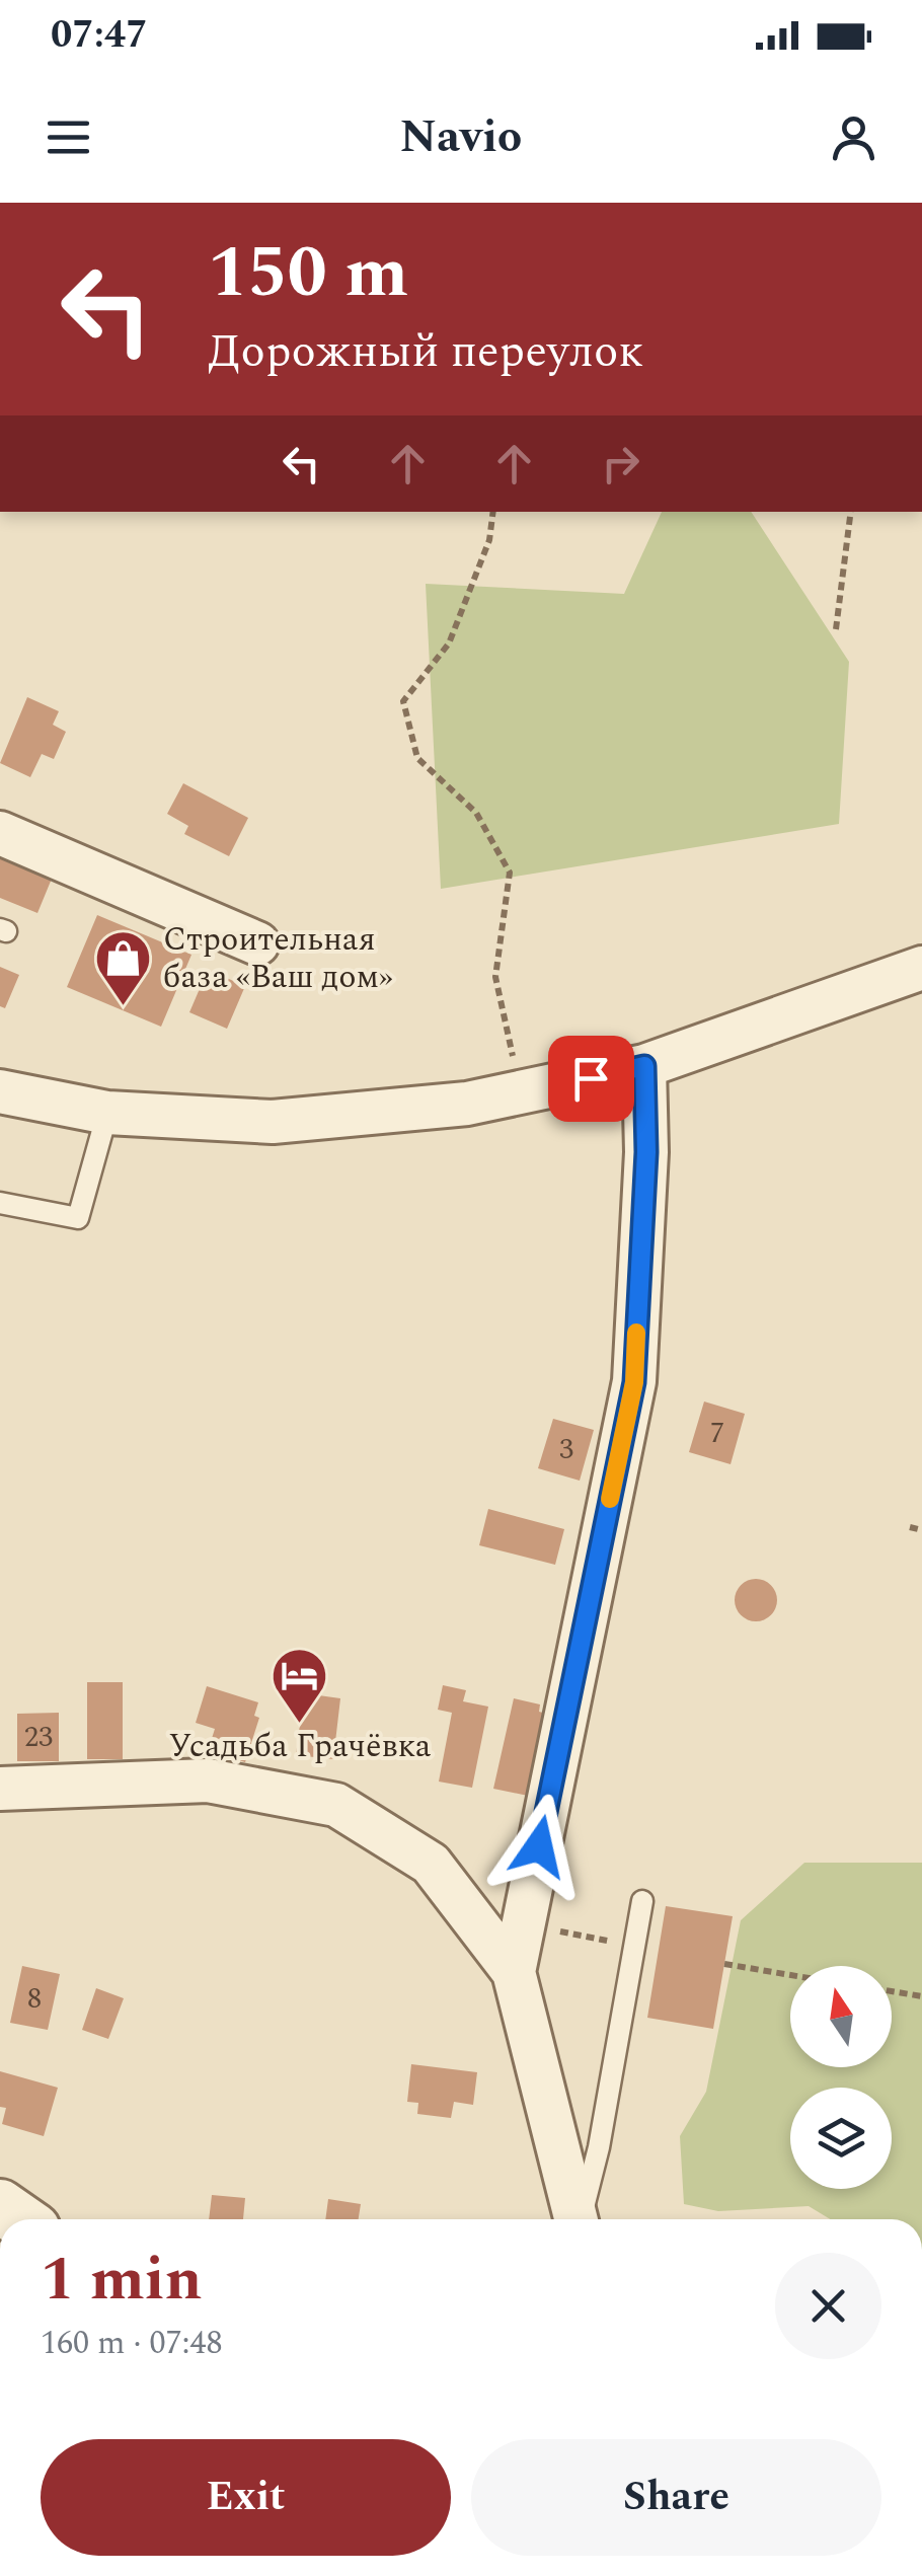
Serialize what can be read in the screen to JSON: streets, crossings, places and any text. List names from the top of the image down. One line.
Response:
{"places":{"shop":["Строительная база «Ваш дом»"],"hotel":["Усадьба Грачёвка"]},"house_numbers":["7","3","23","8"],"north":"top","page":{"status":"07:47","header":"Navio","turn":["150 m","Дорожный переулок"],"heading":["1 min","160 m · 07:48"],"buttons":["Exit","Share"]}}
